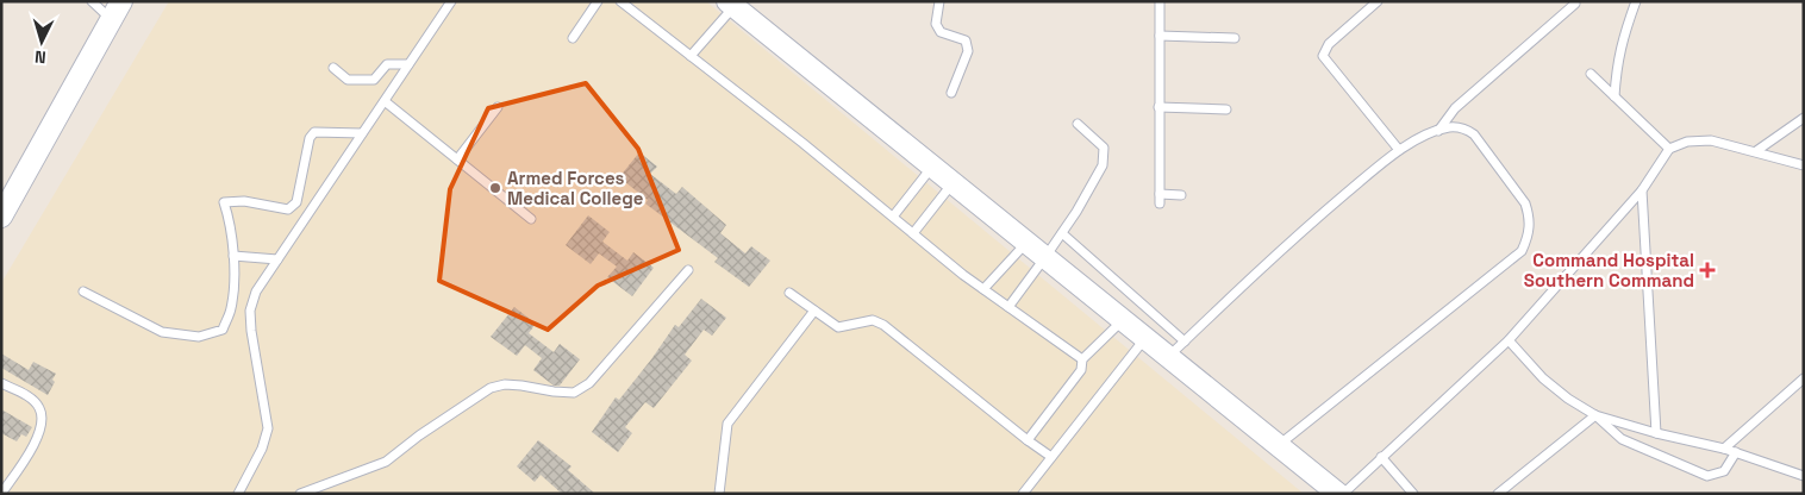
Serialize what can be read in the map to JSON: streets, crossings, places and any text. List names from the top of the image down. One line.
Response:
{"places":{"other":["Armed Forces Medical College"],"health":["Command Hospital Southern Command"]},"north":"bottom"}
